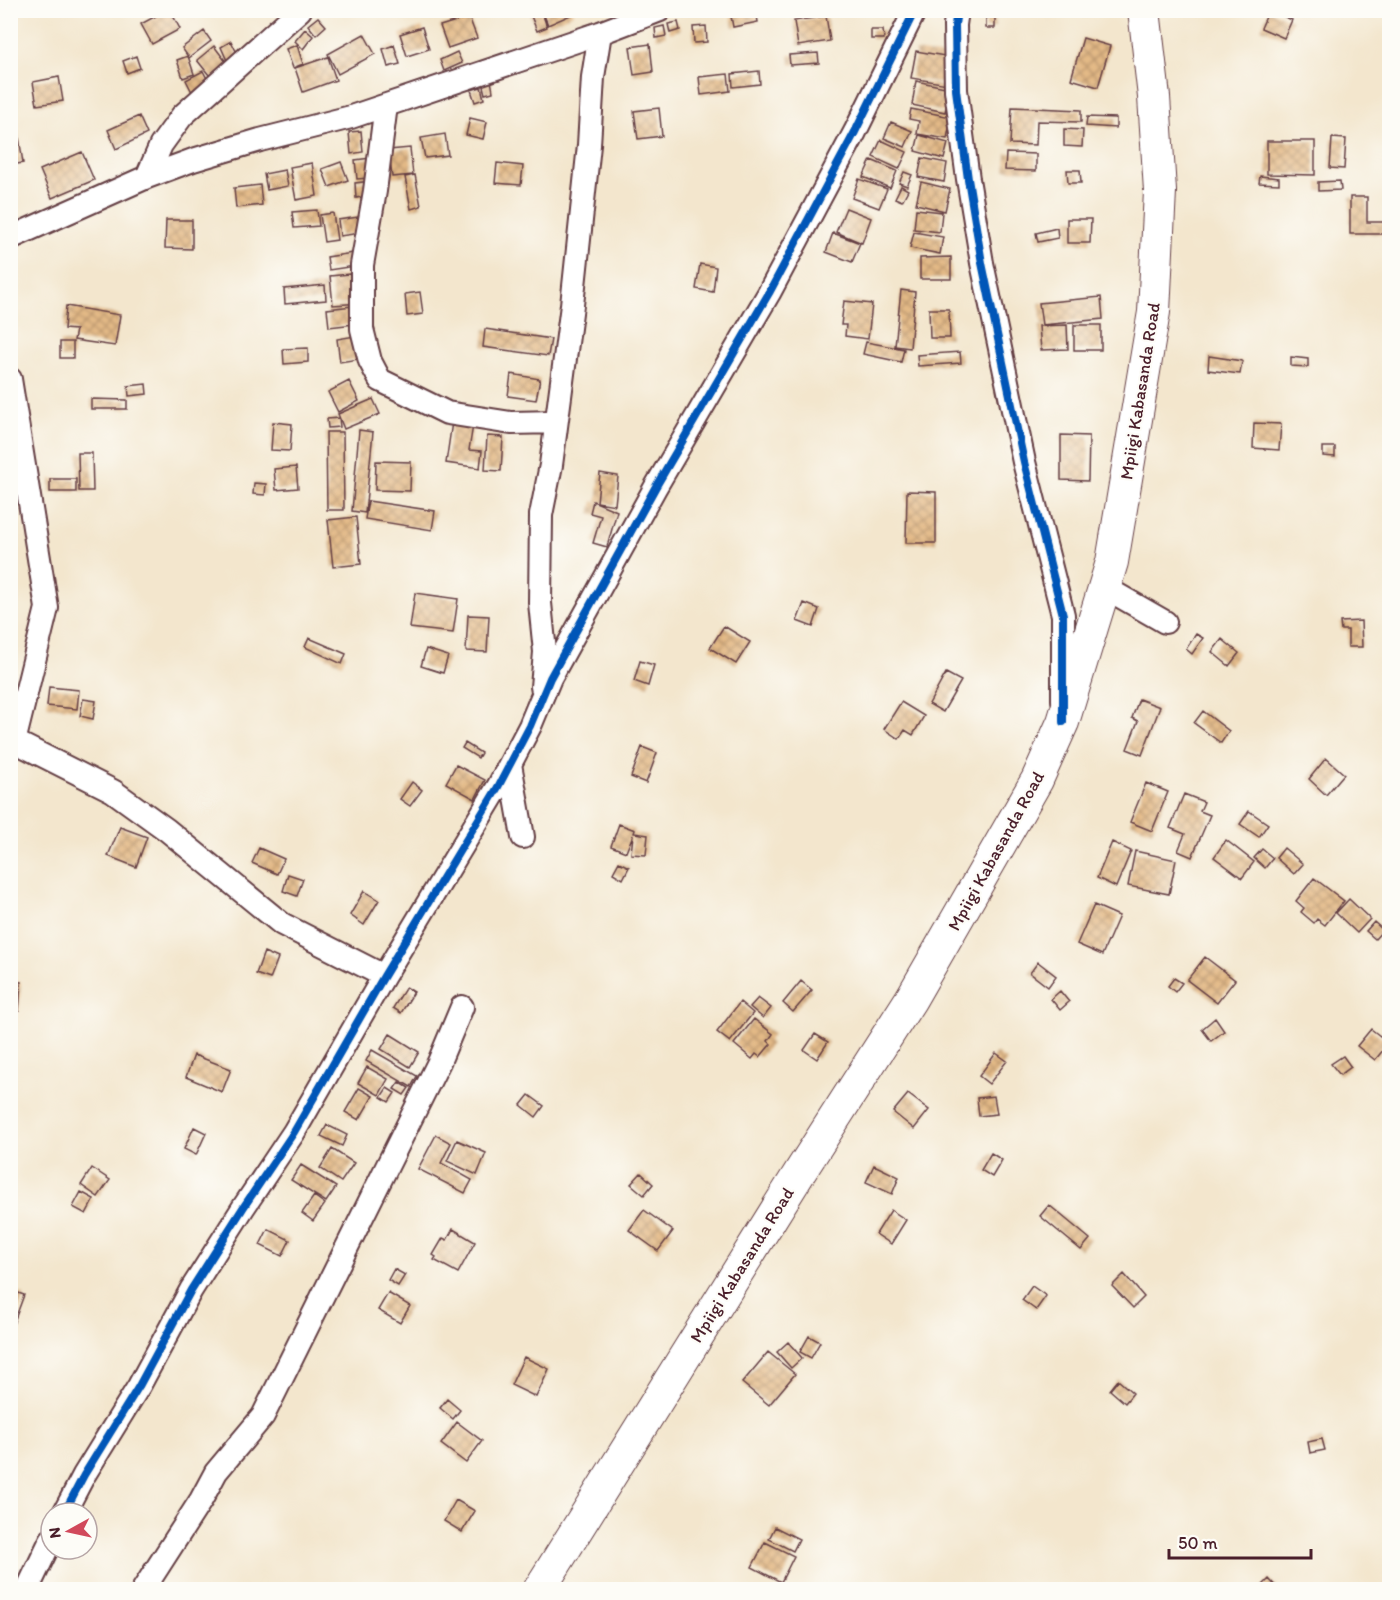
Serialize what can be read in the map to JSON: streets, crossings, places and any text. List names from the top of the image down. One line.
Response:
{"streets":{"main road":["Mpiigi Kabasanda Road"]},"scale_bar":"50 m","north":"left"}
